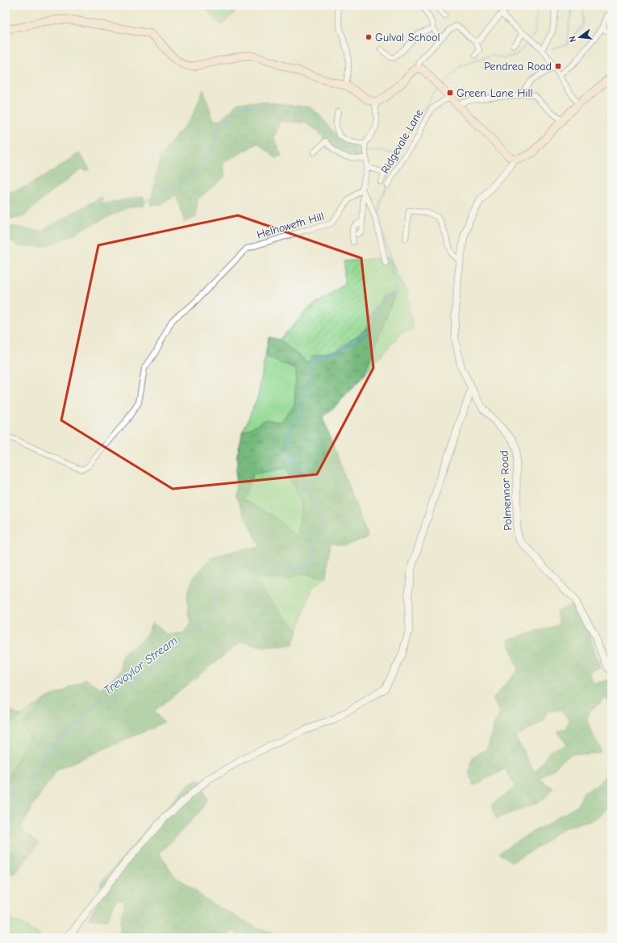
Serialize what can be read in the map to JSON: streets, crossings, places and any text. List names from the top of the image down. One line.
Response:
{"streets":{"street":["Ridgevale Lane","Helnoweth Hill","Polmennor Road"]},"water":["Trevaylor Stream"],"places":{"other":["Gulval School"],"transit":["Pendrea Road","Green Lane Hill"]},"north":"left"}
